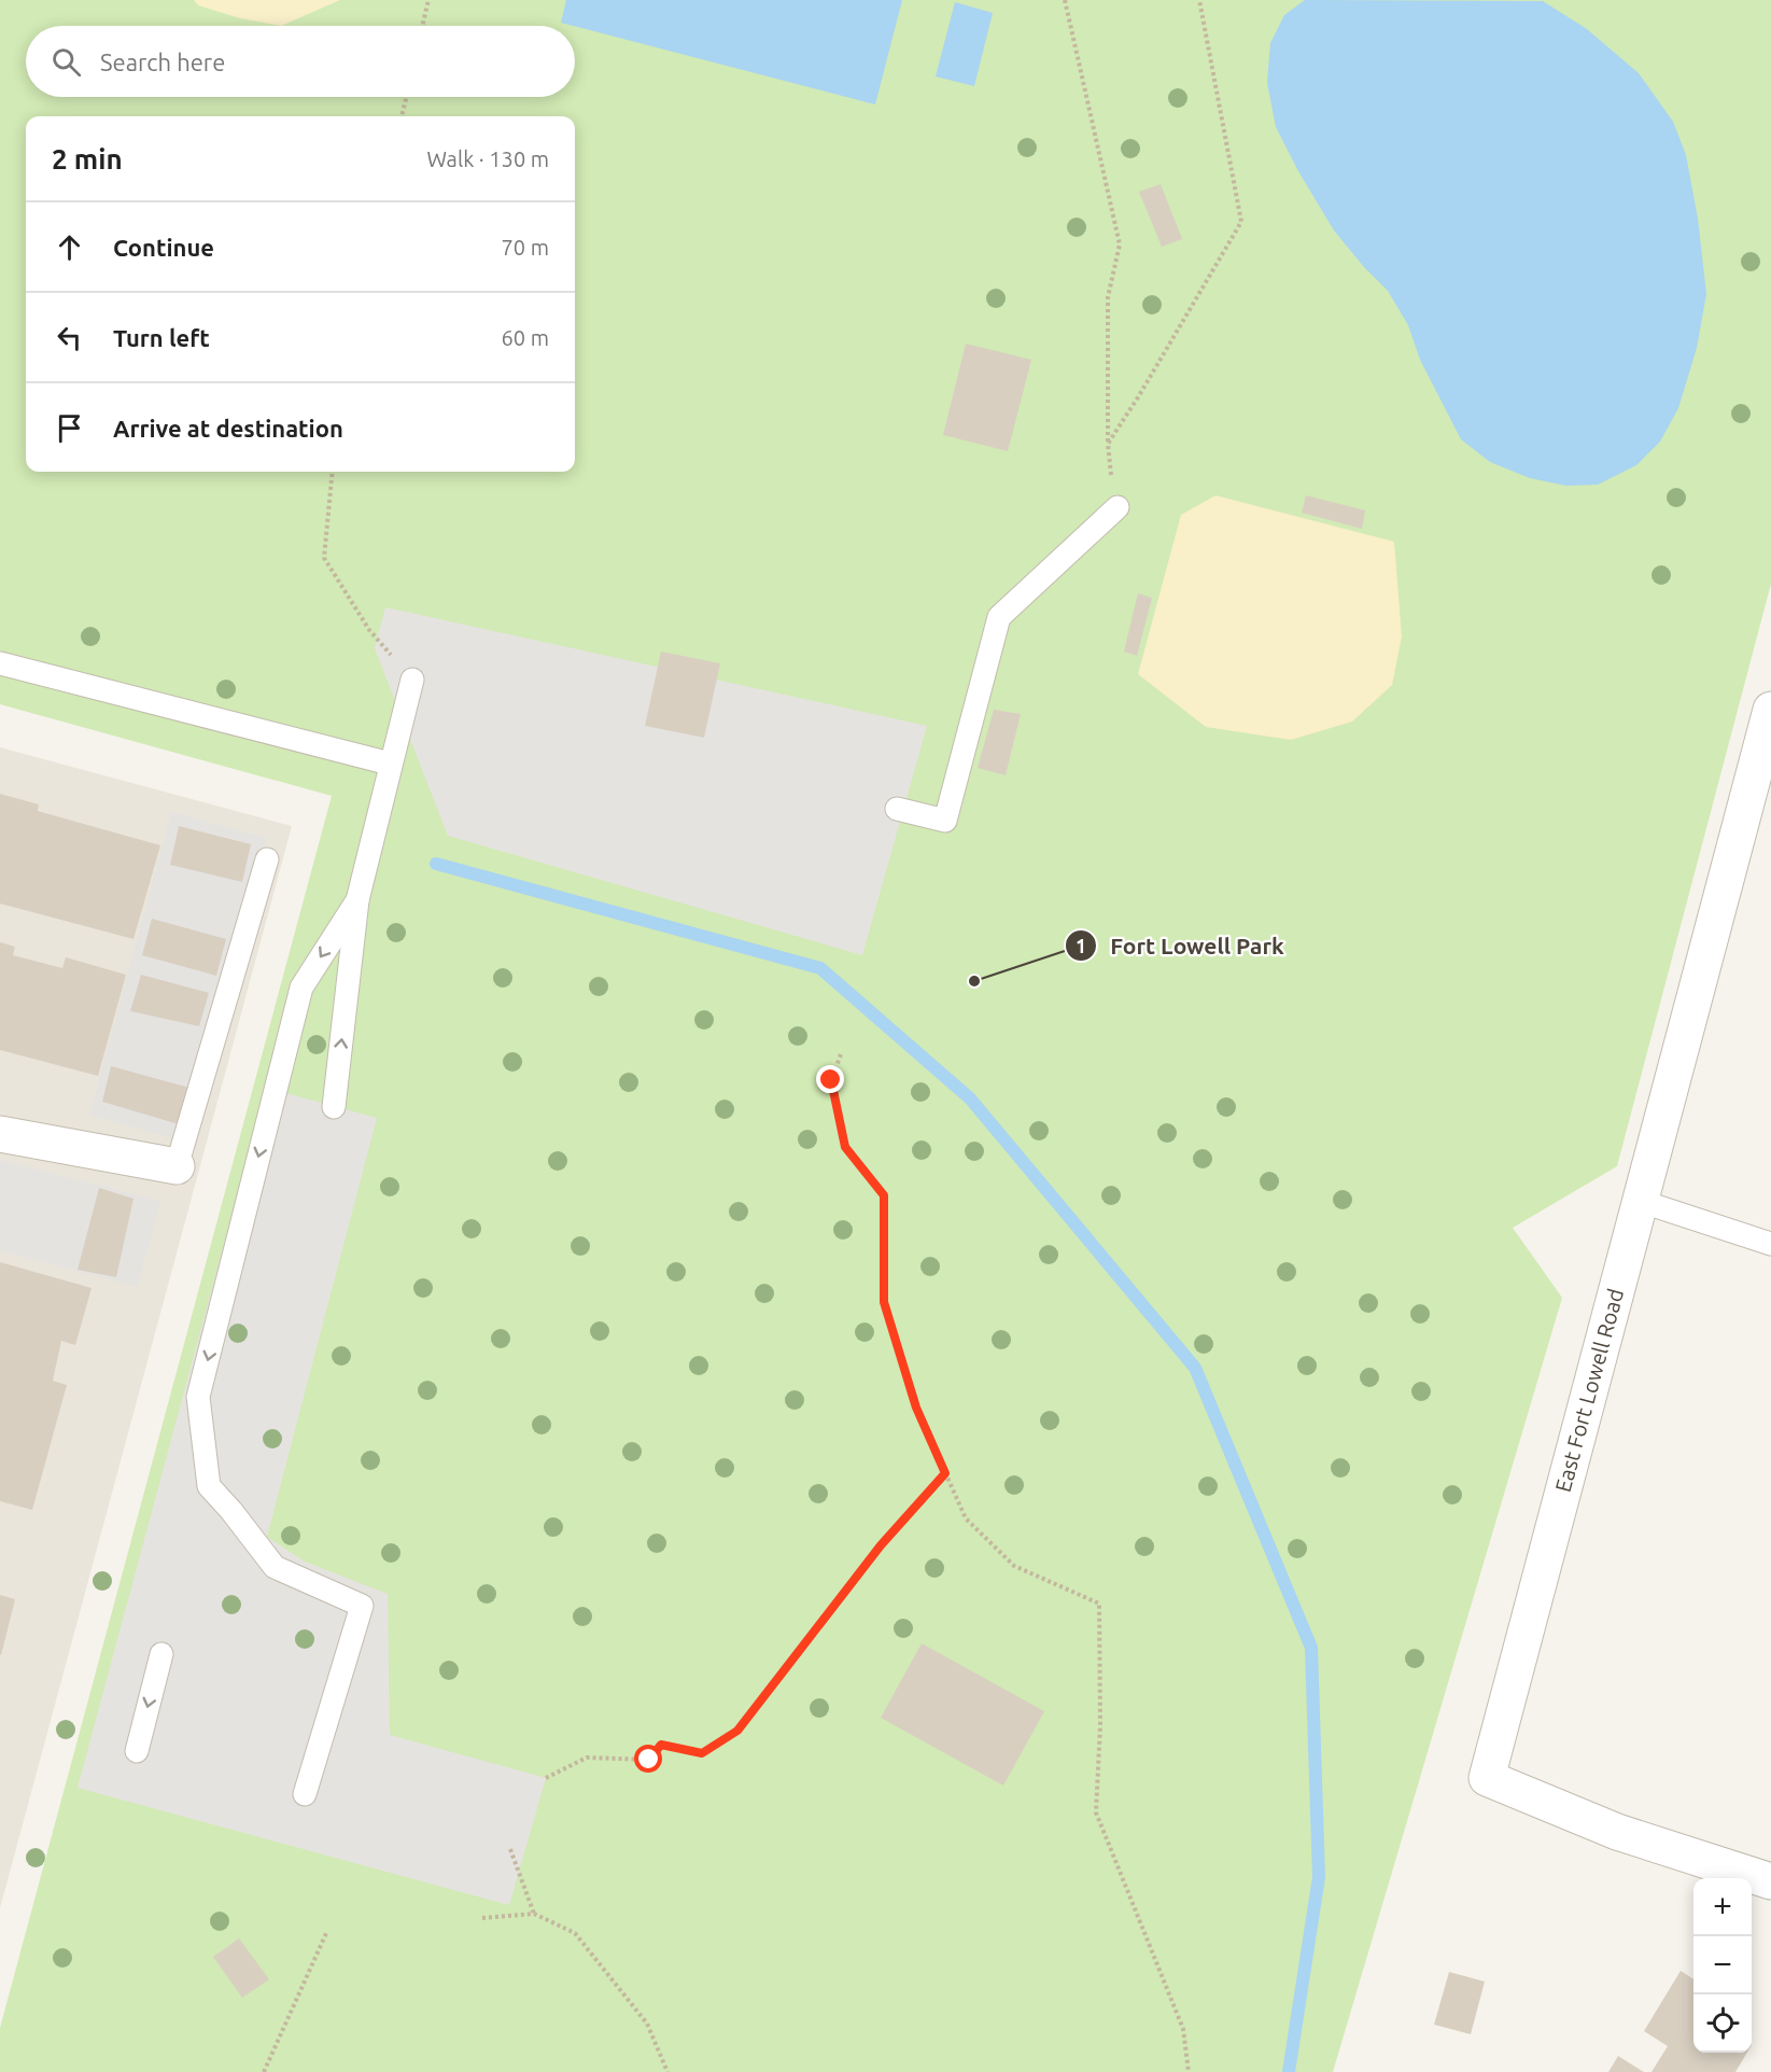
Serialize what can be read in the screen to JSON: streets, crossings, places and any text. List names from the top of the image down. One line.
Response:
{"streets":{"street":["East Fort Lowell Road"]},"places":["Fort Lowell Park"],"page":{"search":"Search here","heading":["2 min","Walk · 130 m"],"list":[["Continue","70 m"],["Turn left","60 m"],"Arrive at destination"],"map_buttons":["+","−"]}}
